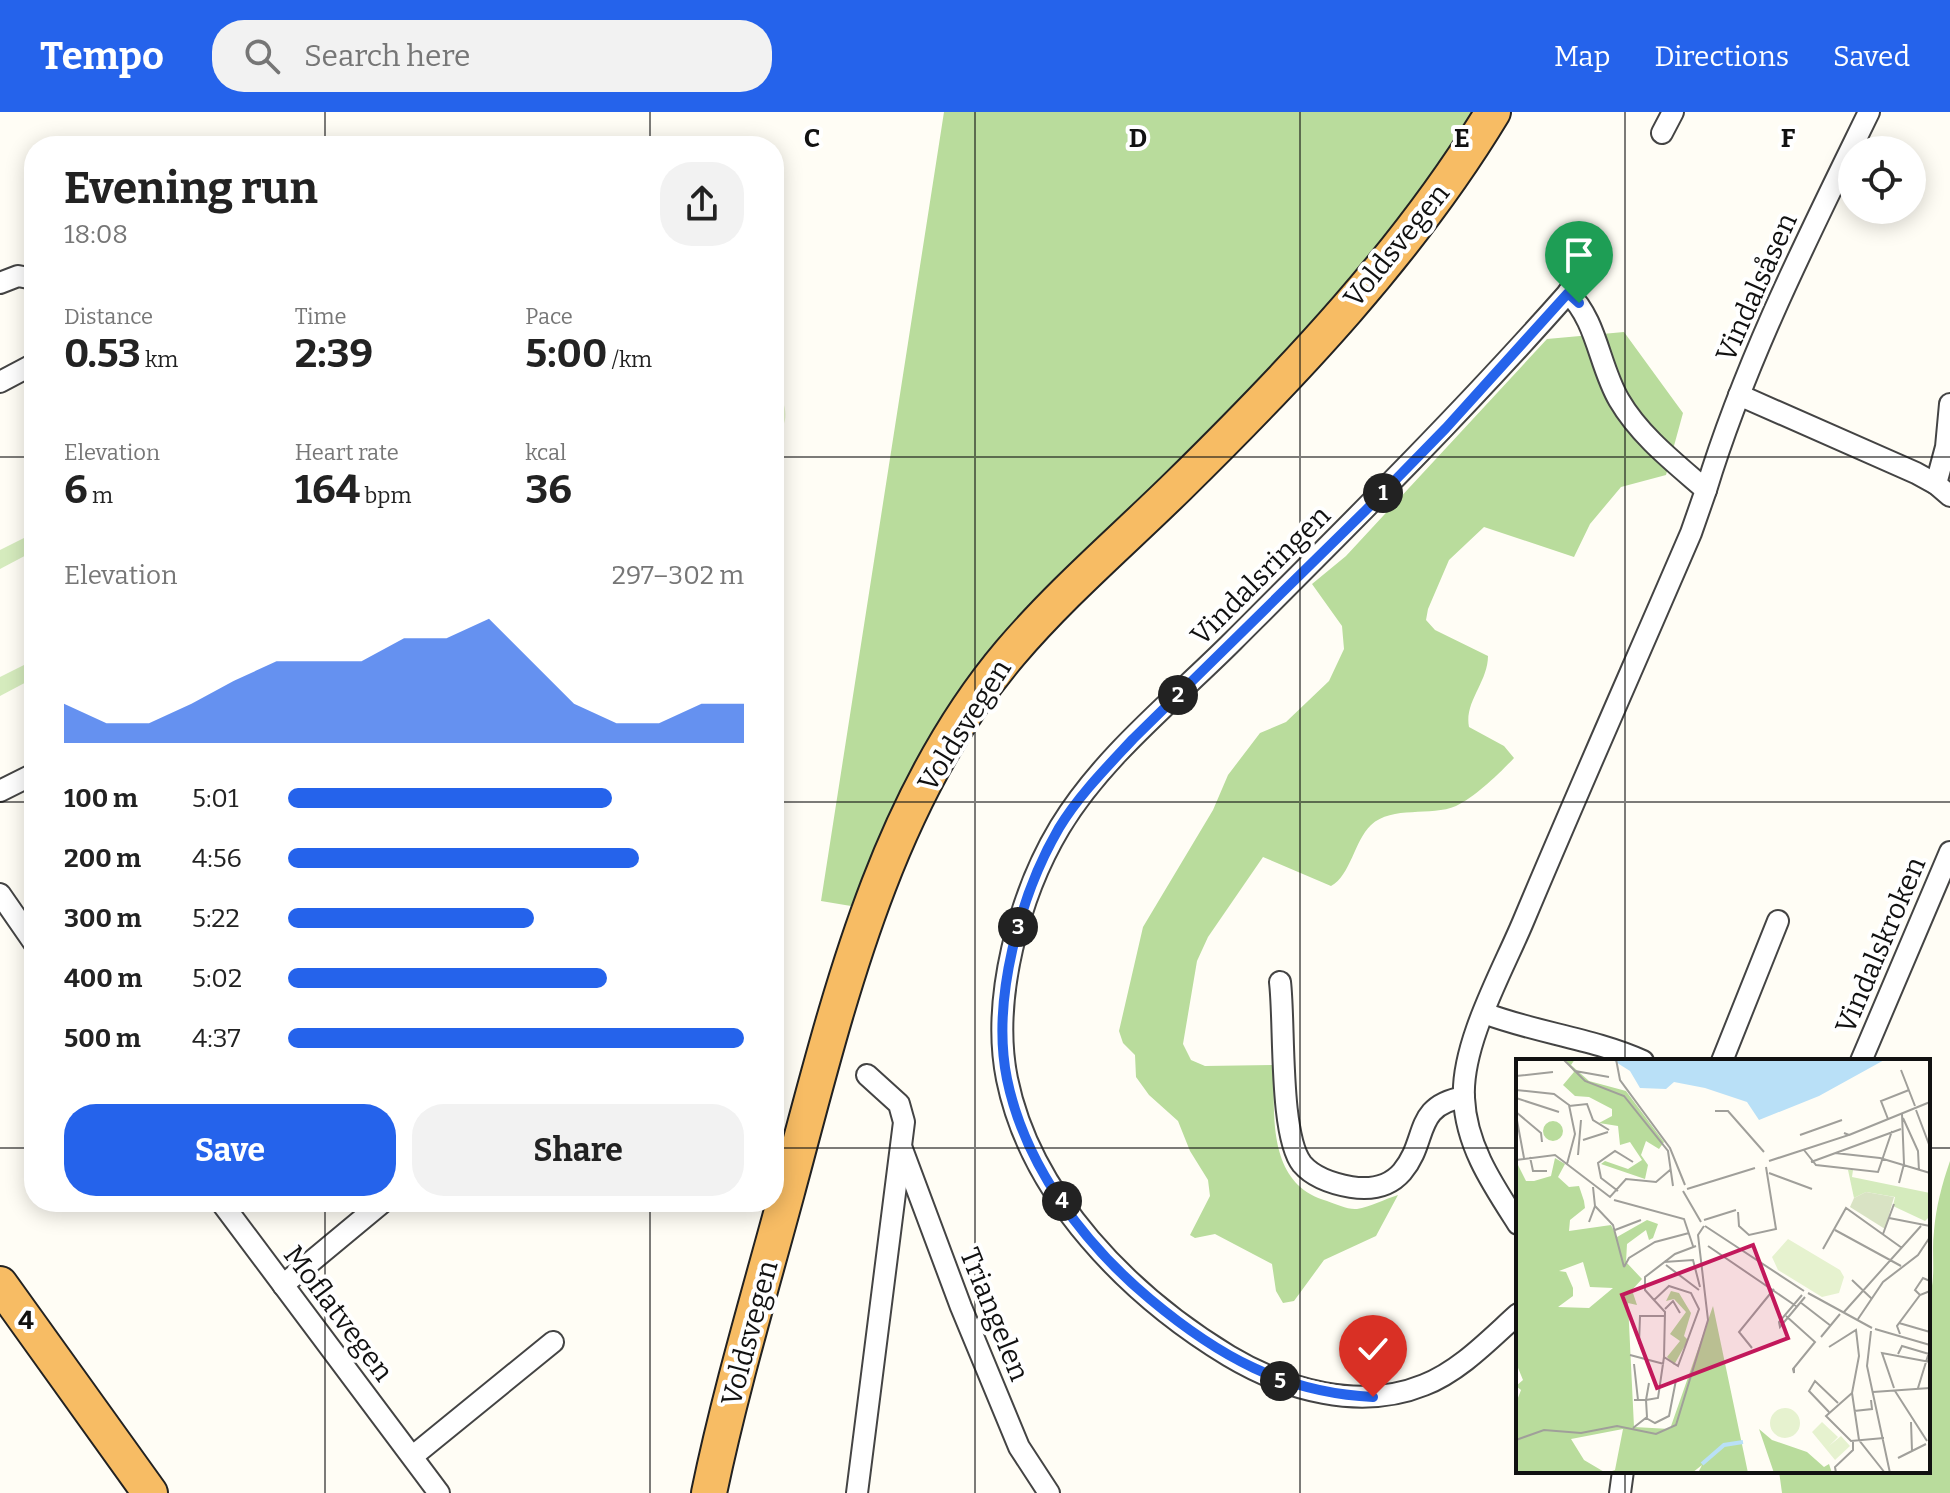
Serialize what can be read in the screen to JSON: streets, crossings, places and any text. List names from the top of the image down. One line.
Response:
{"streets":{"highway":["Voldsvegen"],"street":["Vindalsåsen","Vindalsringen","Vindalskroken","Moflatvegen","Triangelen"]},"page":{"header":"Tempo","search":"Search here","nav":["Map","Directions","Saved"],"heading":["Evening run","18:08"],"stats":[["Distance","0.53 km"],["Time","2:39"],["Pace","5:00 /km"],["Elevation","6 m"],["Heart rate","164 bpm"],["kcal","36"]],"pins":["1","2","3","4","5"],"chart":["Elevation","297–302 m"],"list":[{"name":"100 m","note":"5:01"},{"name":"200 m","note":"4:56"},{"name":"300 m","note":"5:22"},{"name":"400 m","note":"5:02"},{"name":"500 m","note":"4:37"}],"buttons":["Save","Share"]},"grid":{"columns":["C","D","E","F"],"rows":["4"]}}
